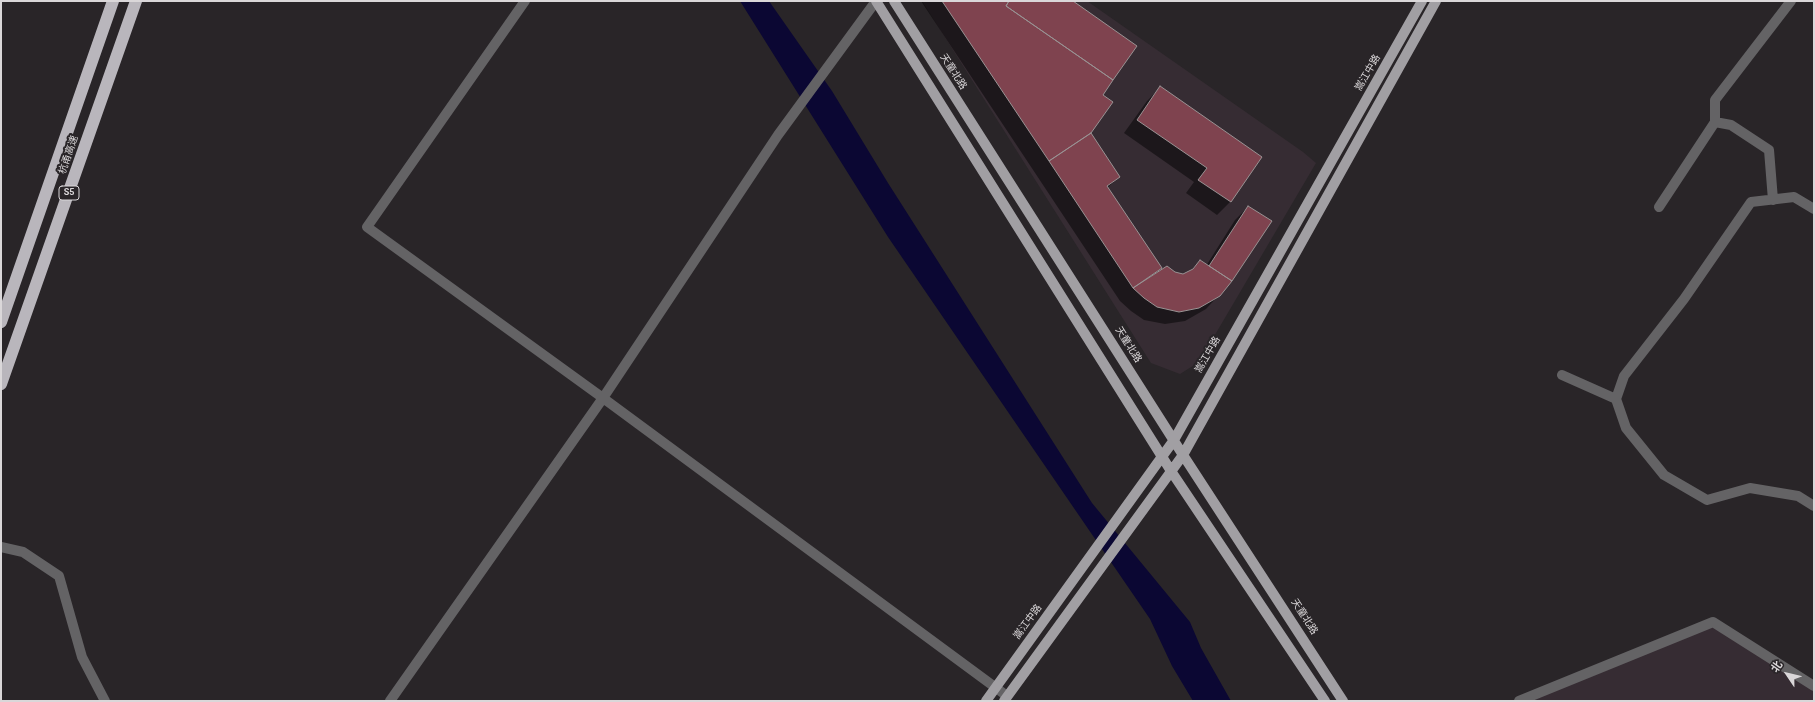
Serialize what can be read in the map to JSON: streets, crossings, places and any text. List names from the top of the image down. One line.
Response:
{"streets":{"highway":["杭甬高速","S5"],"main road":["天童北路","嵩江中路"]},"crossings":[["天童北路","嵩江中路"]],"north":"top left"}
